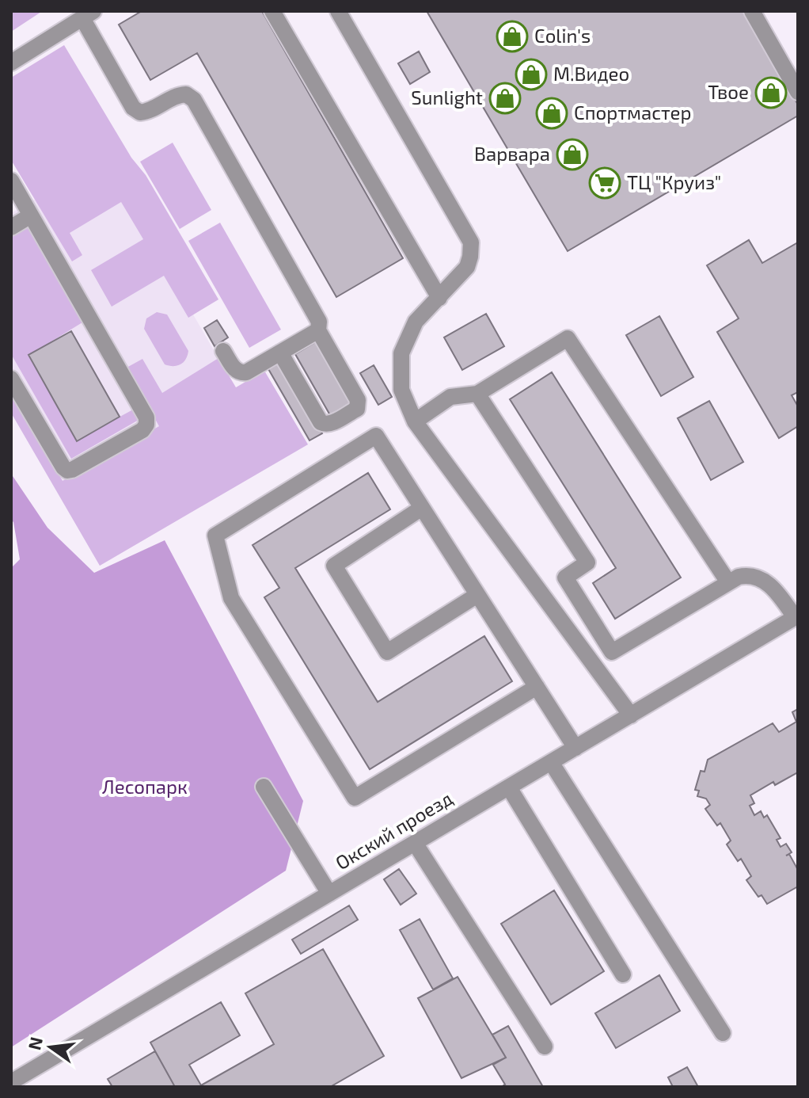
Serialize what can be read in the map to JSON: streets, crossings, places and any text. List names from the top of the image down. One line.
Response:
{"streets":{"street":["Окский проезд"]},"parks":["Лесопарк"],"places":{"shop":["Colin's","М.Видео","Твое","Sunlight","Спортмастер","Варвара"],"supermarket":["ТЦ \"Круиз\""]},"north":"left"}
